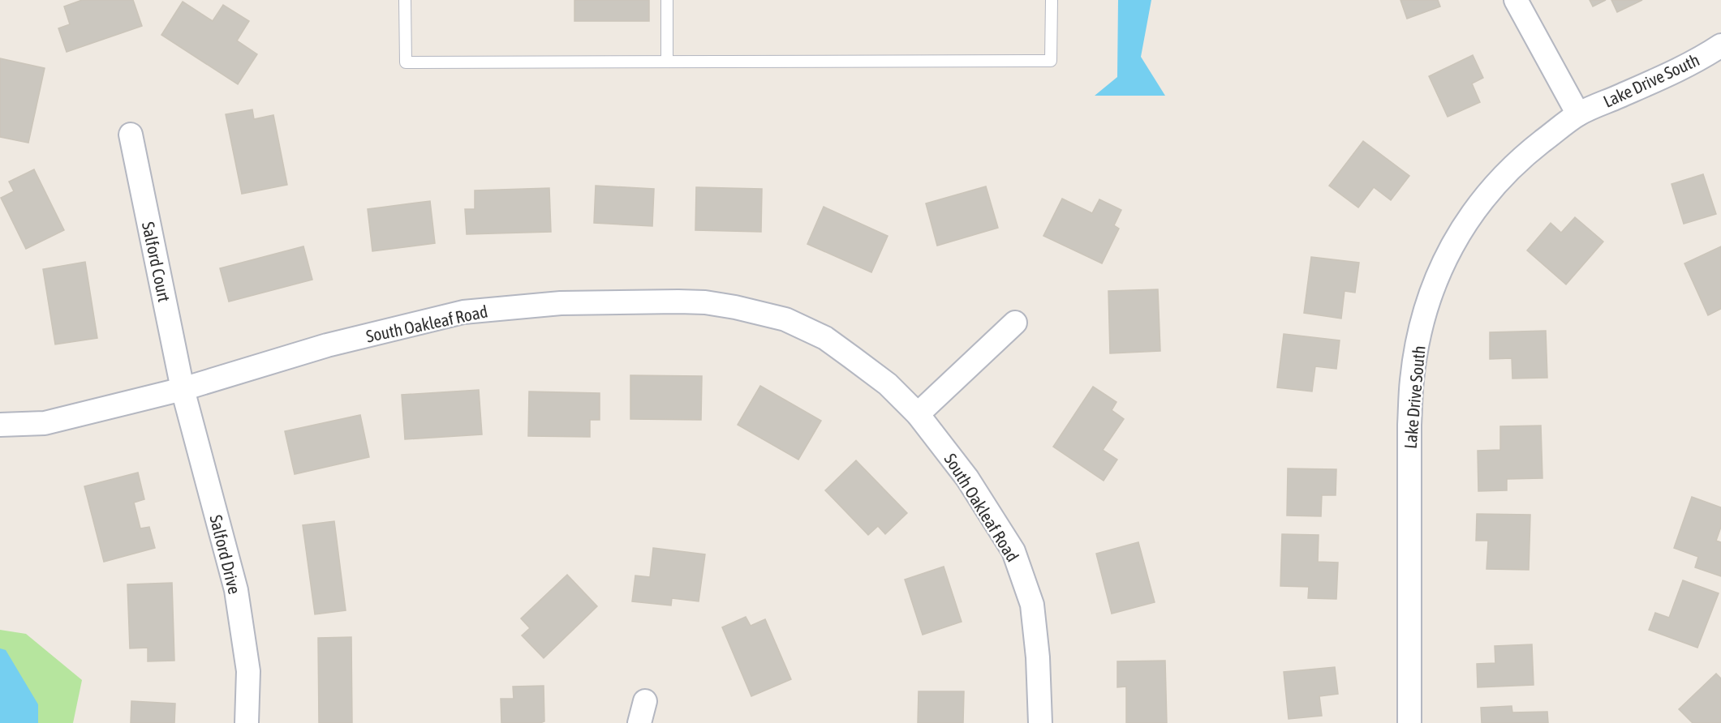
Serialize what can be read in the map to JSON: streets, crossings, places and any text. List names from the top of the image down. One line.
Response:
{"streets":{"street":["Lake Drive South","Salford Court","South Oakleaf Road","Salford Drive"]},"crossings":[["Salford Court","South Oakleaf Road"],["Salford Court","Salford Drive"],["South Oakleaf Road","Salford Drive"]]}
